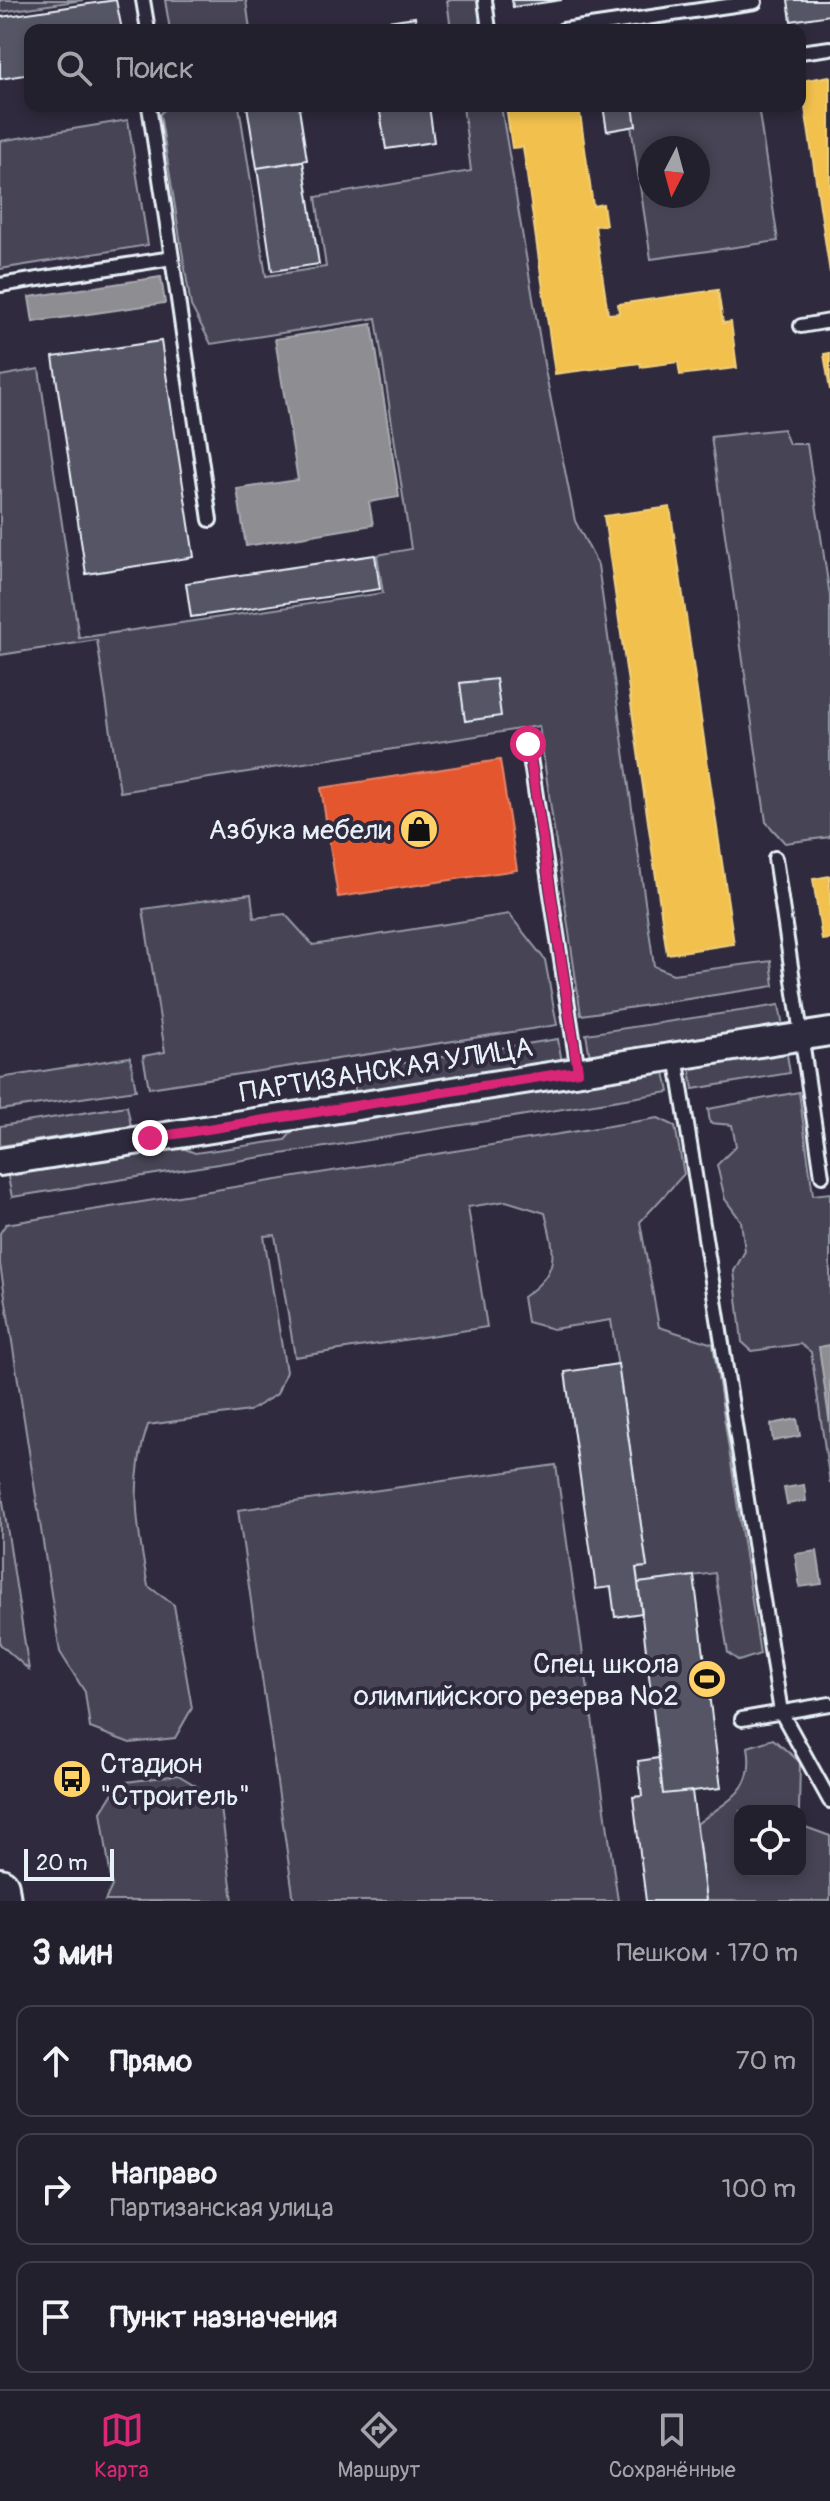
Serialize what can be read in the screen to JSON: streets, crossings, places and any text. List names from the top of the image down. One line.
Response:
{"streets":{"street":["ПАРТИЗАНСКАЯ УЛИЦА"]},"places":{"shop":["Азбука мебели"],"sports":["Спец школа олимпийского резерва №2"],"bus stop":["Стадион \"Строитель\""]},"scale_bar":"20 m","north":"bottom","page":{"search":"Поиск","scale":"20 m","heading":["3 мин","Пешком · 170 m"],"list":[["Прямо","70 m"],["Направо","Партизанская улица","100 m"],"Пункт назначения"],"nav":["Карта","Маршрут","Сохранённые"]}}
